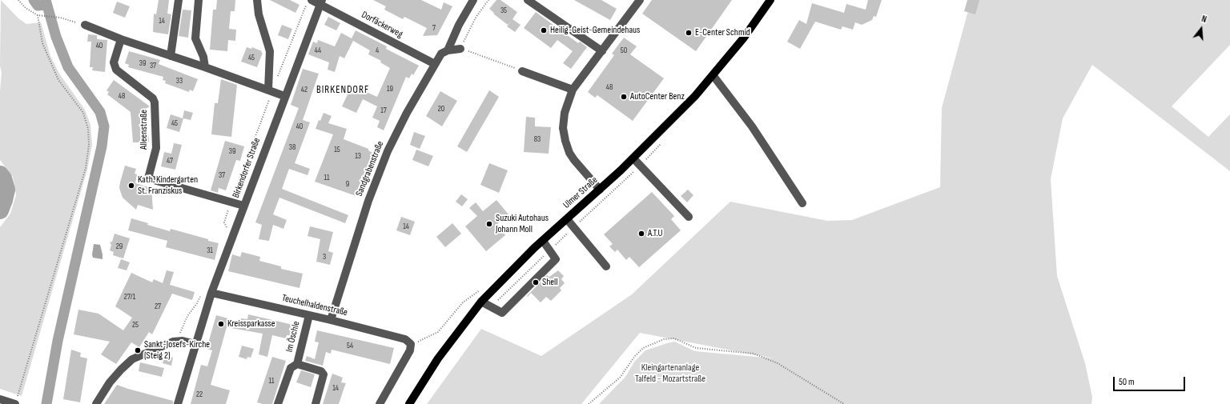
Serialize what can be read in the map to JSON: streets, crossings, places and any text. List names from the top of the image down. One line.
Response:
{"streets":{"main road":["Ulmer Straße"],"street":["Dorfäckerweg","Alleenstraße","Birkendorfer Straße","Sandgrabenstraße","Teuchelhaldenstraße","Im Öschle"]},"crossings":[["Dorfäckerweg","Birkendorfer Straße"],["Dorfäckerweg","Sandgrabenstraße"],["Alleenstraße","Birkendorfer Straße"],["Birkendorfer Straße","Teuchelhaldenstraße"],["Sandgrabenstraße","Teuchelhaldenstraße"],["Teuchelhaldenstraße","Im Öschle"]],"districts":["BIRKENDORF"],"parks":["Kleingartenanlage Talfeld - Mozartstraße"],"places":["Heilig-Geist-Gemeindehaus","E-Center Schmid","AutoCenter Benz","Kath. Kindergarten St. Franziskus","Suzuki Autohaus Johann Moll","A.T.U","Shell","Kreissparkasse","Sankt-Josefs-Kirche (Steig 2)"],"house_numbers":["35","14","7","40","44","4","50","45","39","37","33","48","19","42","48","20","17","45","40","83","38","15","39","13","47","37","11","9","14","29","31","3","27/1","27","25","54","11","14","22"],"scale_bar":"50 m","north":"top"}
